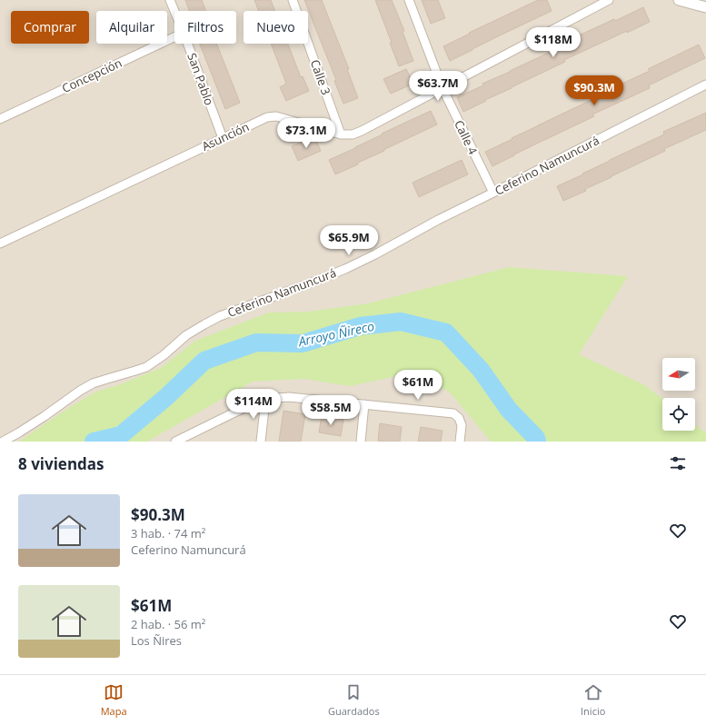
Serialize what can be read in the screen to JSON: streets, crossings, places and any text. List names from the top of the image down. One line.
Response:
{"streets":{"street":["Concepción","Calle 3","San Pablo","Asunción","Calle 4","Ceferino Namuncurá"]},"crossings":[["Calle 3","Asunción"],["San Pablo","Asunción"],["Asunción","Calle 4"],["Calle 4","Ceferino Namuncurá"]],"water":["Arroyo Ñireco"],"north":"left","page":{"chip":["Comprar","Alquilar","Filtros","Nuevo"],"price":["$118M","$63.7M","$90.3M","$73.1M","$65.9M","$61M","$114M","$58.5M"],"heading":"8 viviendas","list":[{"name":"$90.3M","note":"3 hab. · 74 m² · Ceferino Namuncurá"},{"name":"$61M","note":"2 hab. · 56 m² · Los Ñires"}],"tabs":["Mapa","Guardados","Inicio"]}}
